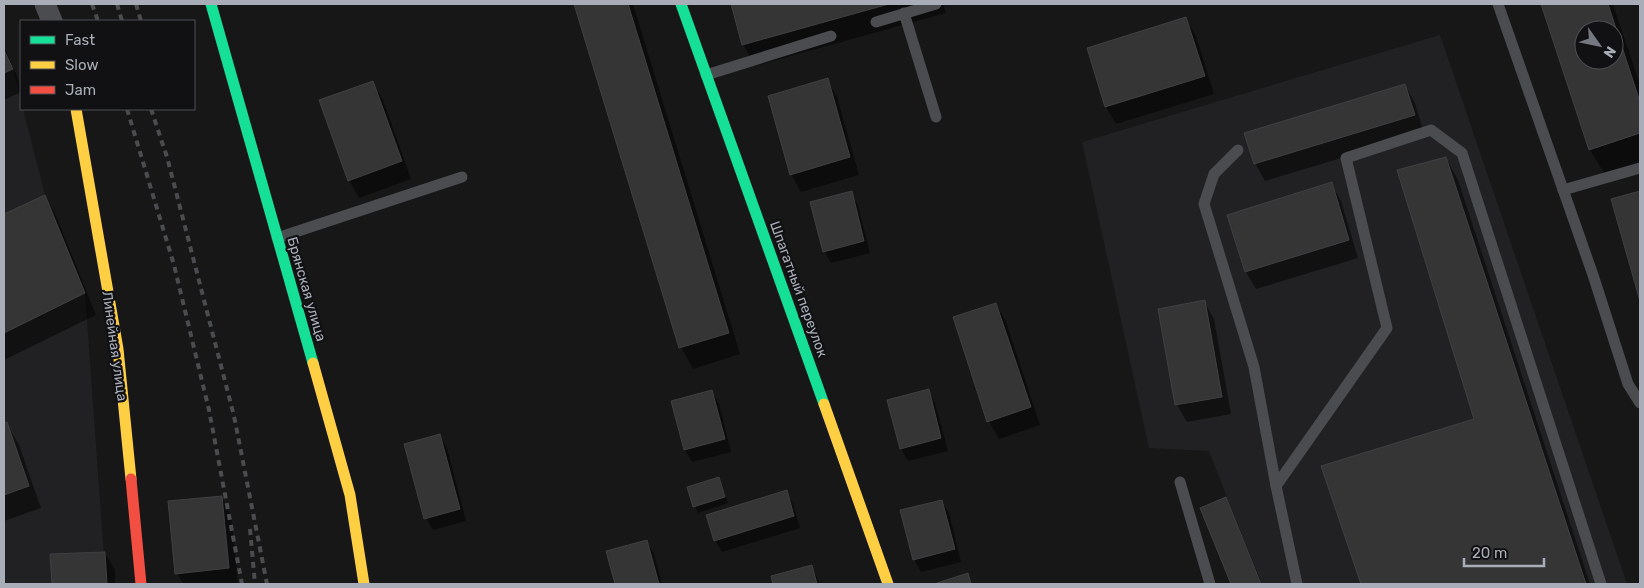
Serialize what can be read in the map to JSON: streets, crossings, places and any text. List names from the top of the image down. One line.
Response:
{"streets":{"street":["Брянская улица","Шпагатный переулок","Линейная улица"]},"legend":["Fast","Slow","Jam"],"scale_bar":"20 m","north":"bottom right"}
